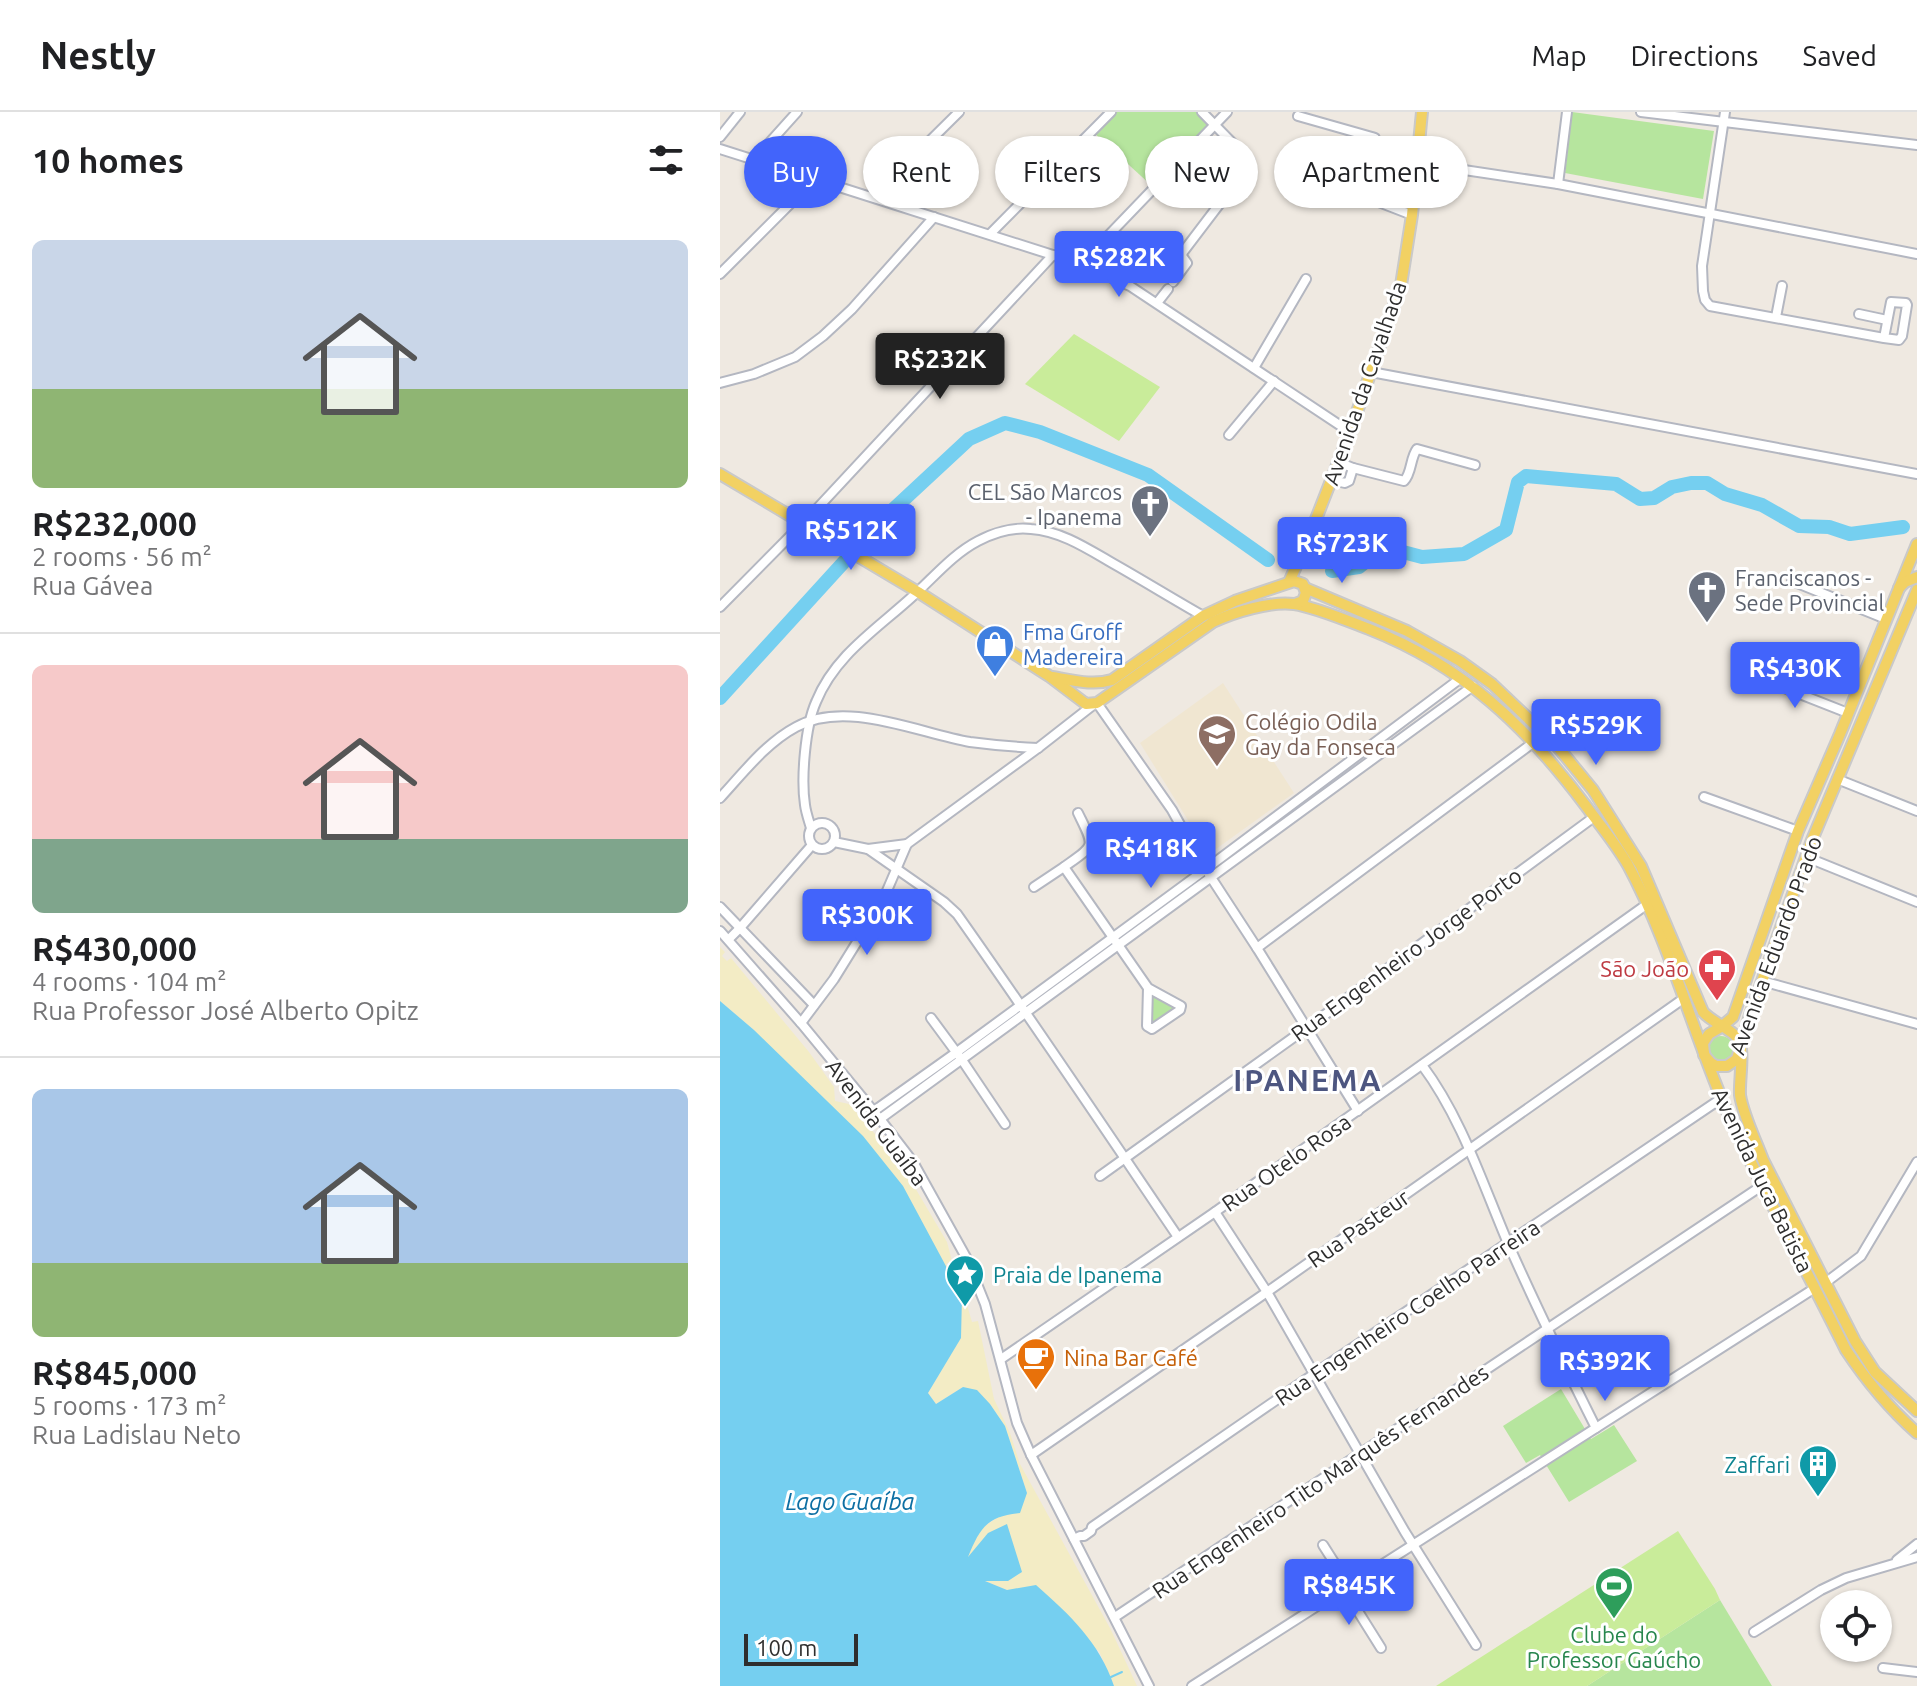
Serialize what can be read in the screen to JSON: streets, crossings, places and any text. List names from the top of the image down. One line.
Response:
{"streets":{"main road":["Avenida da Cavalhada","Avenida Eduardo Prado","Avenida Juca Batista"],"street":["Rua Engenheiro Jorge Porto","Avenida Guaíba","Rua Otelo Rosa","Rua Pasteur","Rua Engenheiro Coelho Parreira","Rua Engenheiro Tito Marquês Fernandes"]},"crossings":[["Avenida da Cavalhada","Avenida Juca Batista"],["Avenida Eduardo Prado","Avenida Juca Batista"],["Rua Engenheiro Jorge Porto","Avenida Juca Batista"],["Avenida Guaíba","Rua Otelo Rosa"],["Avenida Guaíba","Rua Pasteur"],["Avenida Guaíba","Rua Engenheiro Coelho Parreira"],["Avenida Guaíba","Rua Engenheiro Tito Marquês Fernandes"],["Rua Otelo Rosa","Avenida Juca Batista"],["Avenida Juca Batista","Rua Pasteur"],["Avenida Juca Batista","Rua Engenheiro Coelho Parreira"],["Avenida Juca Batista","Rua Engenheiro Tito Marquês Fernandes"]],"districts":["IPANEMA"],"water":["Lago Guaíba"],"places":{"church":["CEL São Marcos - Ipanema","Franciscanos - Sede Provincial"],"shop":["Fma Groff Madereira"],"school or university":["Colégio Odila Gay da Fonseca"],"pharmacy":["São João"],"place":["Praia de Ipanema"],"cafe":["Nina Bar Café"],"building":["Zaffari"],"sports":["Clube do Professor Gaúcho"]},"scale_bar":"100 m","page":{"header":"Nestly","nav":["Map","Directions","Saved"],"heading":"10 homes","chip":["Buy","Rent","Filters","New","Apartment"],"list":[{"name":"R$232,000","note":"2 rooms · 56 m² · Rua Gávea"},{"name":"R$430,000","note":"4 rooms · 104 m² · Rua Professor José Alberto Opitz"},{"name":"R$845,000","note":"5 rooms · 173 m² · Rua Ladislau Neto"}],"price":["R$282K","R$232K","R$512K","R$723K","R$430K","R$529K","R$418K","R$300K","R$392K","R$845K"],"scale":"100 m"}}
